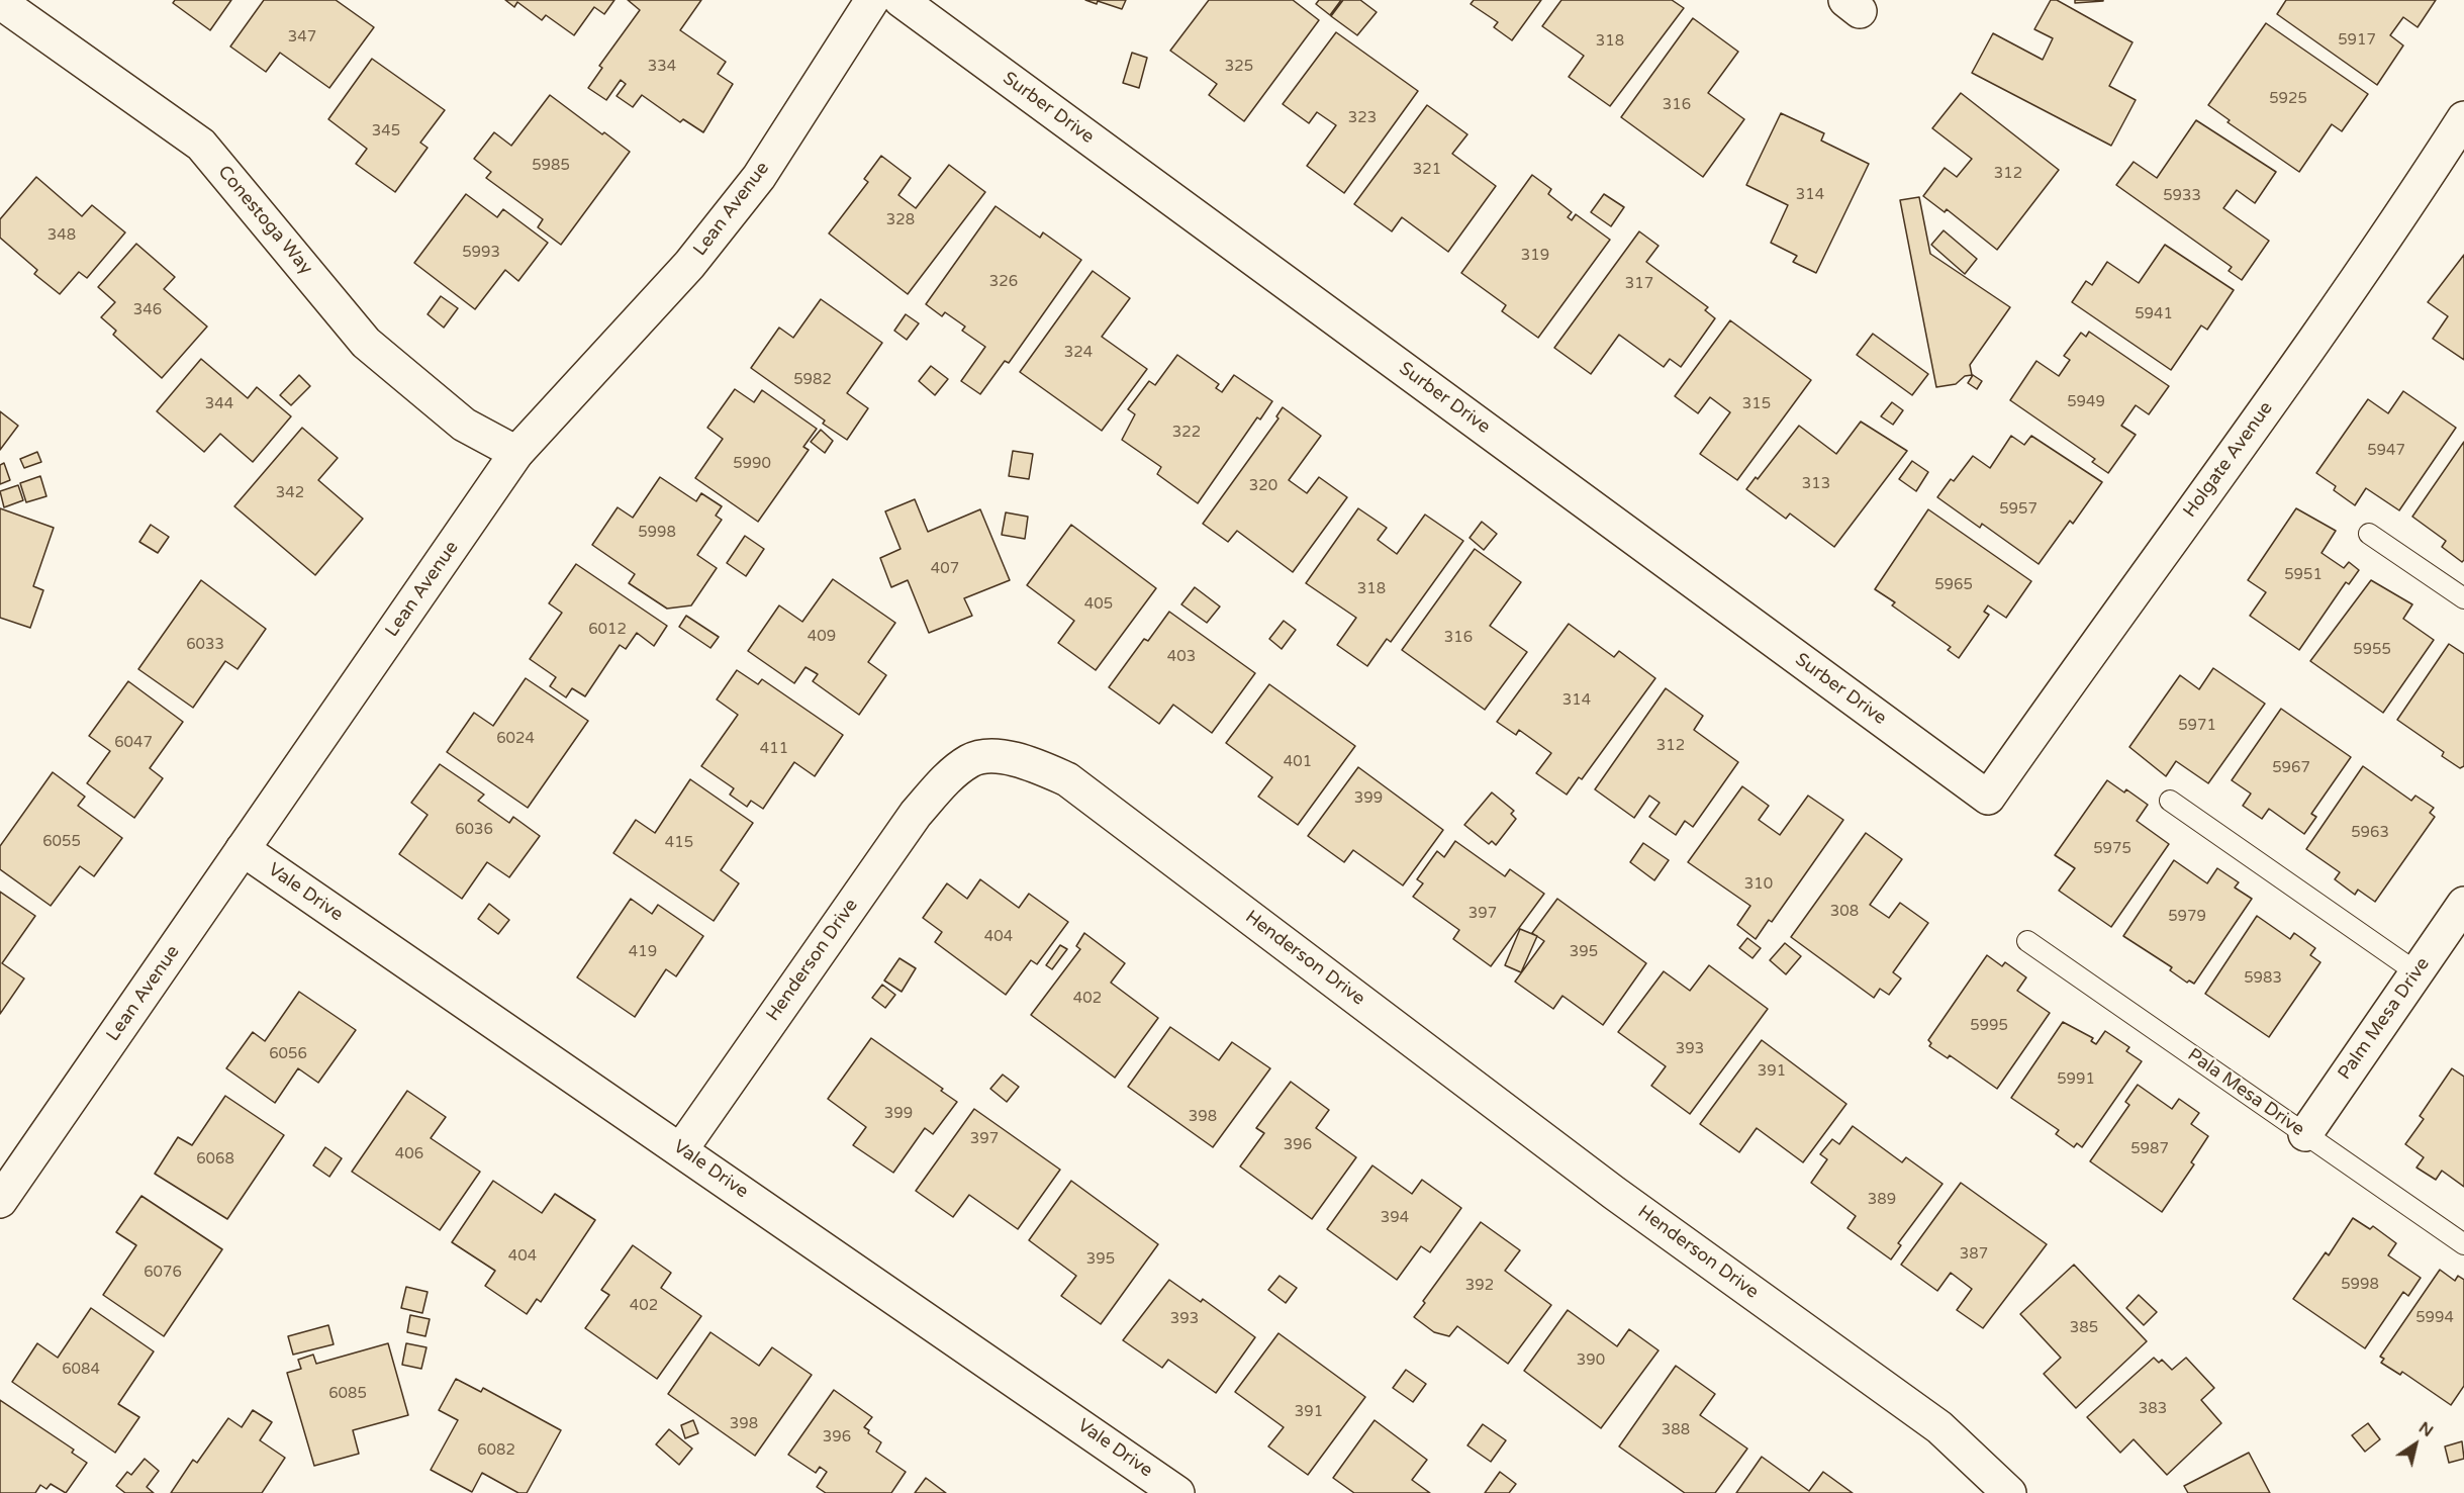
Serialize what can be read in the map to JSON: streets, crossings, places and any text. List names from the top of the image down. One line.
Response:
{"streets":{"street":["Surber Drive","Lean Avenue","Conestoga Way","Holgate Avenue","Vale Drive","Henderson Drive","Palm Mesa Drive"],"lane":["Pala Mesa Drive"]},"crossings":[["Surber Drive","Holgate Avenue"],["Lean Avenue","Conestoga Way"],["Lean Avenue","Vale Drive"],["Vale Drive","Henderson Drive"],["Palm Mesa Drive","Pala Mesa Drive"]],"house_numbers":["347","5917","318","334","325","5925","316","323","345","5985","321","312","314","5933","328","348","5993","319","326","317","346","5941","324","5982","5949","344","315","322","5947","5990","313","320","342","5957","5998","407","5951","5965","318","405","6012","409","316","6033","5955","403","314","5971","6024","6047","312","411","401","5967","399","6036","5963","6055","415","5975","310","308","397","5979","404","419","395","5983","402","5995","393","6056","391","5991","399","398","397","396","5987","406","6068","389","394","387","404","395","6076","5998","392","402","5994","393","385","390","6084","6085","383","391","398","388","396","6082"],"north":"top right"}
